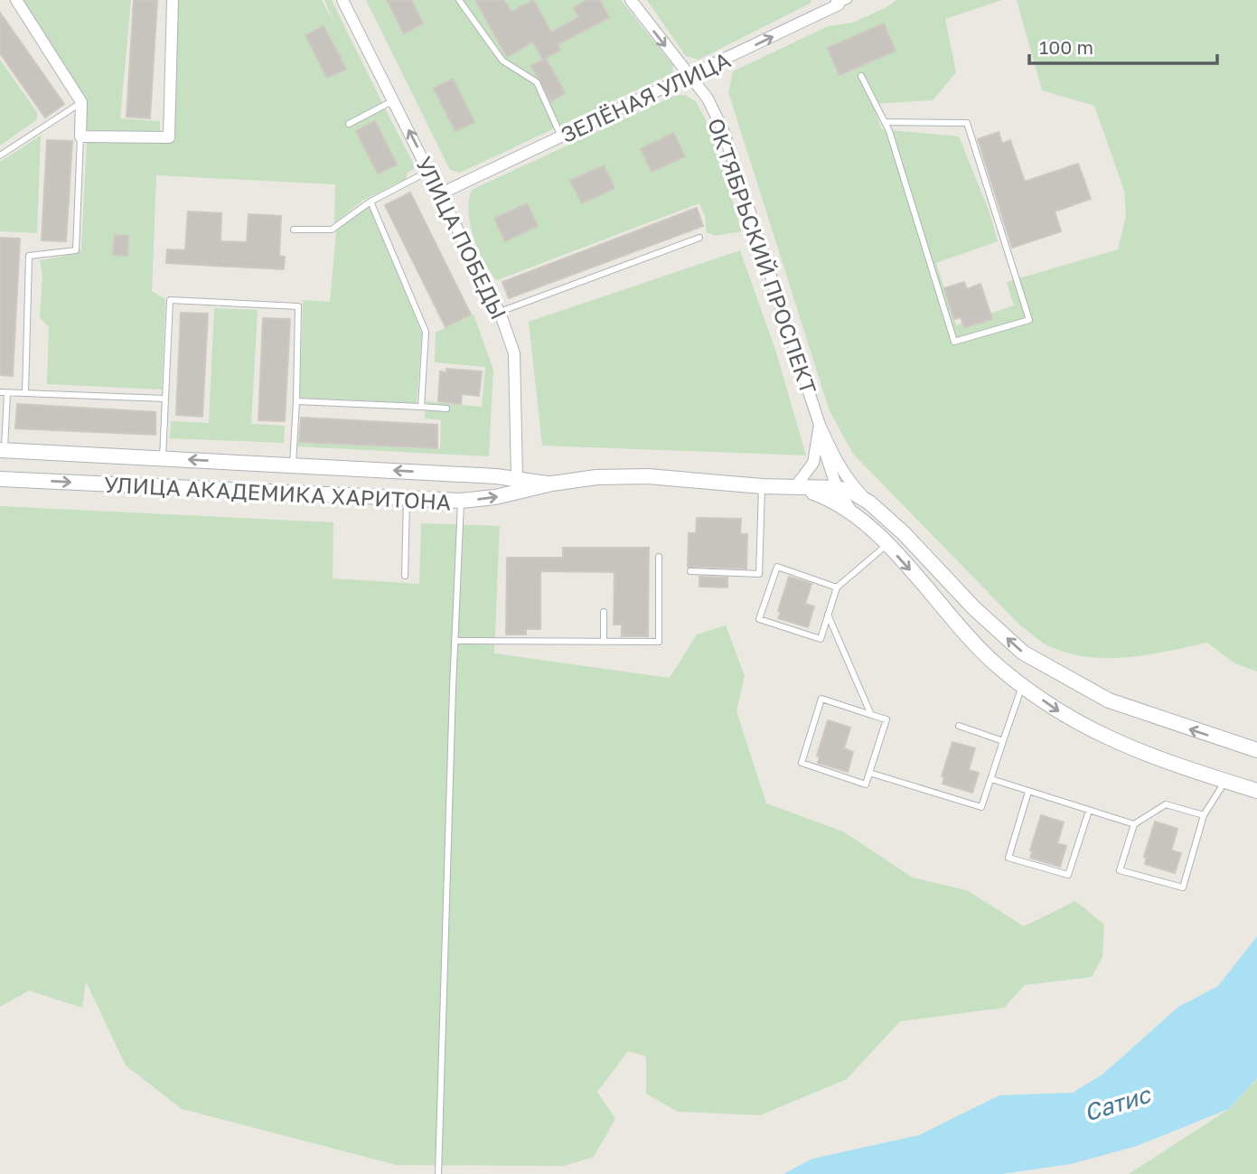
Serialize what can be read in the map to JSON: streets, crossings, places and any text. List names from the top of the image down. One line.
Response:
{"streets":{"main road":["УЛИЦА ПОБЕДЫ","УЛИЦА АКАДЕМИКА ХАРИТОНА"],"street":["ЗЕЛЁНАЯ УЛИЦА","ОКТЯБРЬСКИЙ ПРОСПЕКТ"]},"crossings":[["ЗЕЛЁНАЯ УЛИЦА","УЛИЦА ПОБЕДЫ"],["ЗЕЛЁНАЯ УЛИЦА","ОКТЯБРЬСКИЙ ПРОСПЕКТ"],["УЛИЦА ПОБЕДЫ","УЛИЦА АКАДЕМИКА ХАРИТОНА"],["ОКТЯБРЬСКИЙ ПРОСПЕКТ","УЛИЦА АКАДЕМИКА ХАРИТОНА"]],"one_way":["ЗЕЛЁНАЯ УЛИЦА"],"water":["Сатис"],"scale_bar":"100 m"}
